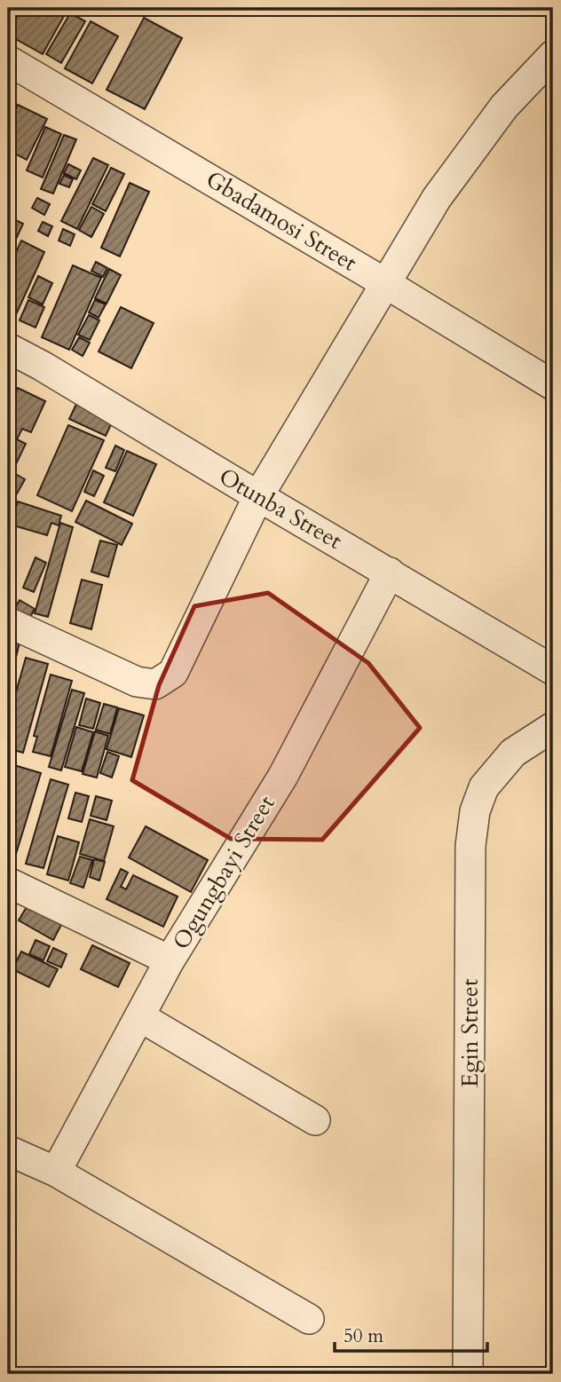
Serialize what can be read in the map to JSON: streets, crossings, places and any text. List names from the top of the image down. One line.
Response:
{"streets":{"street":["Gbadamosi Street","Otunba Street","Ogungbayi Street","Egin Street"]},"crossings":[["Otunba Street","Ogungbayi Street"]],"scale_bar":"50 m"}
